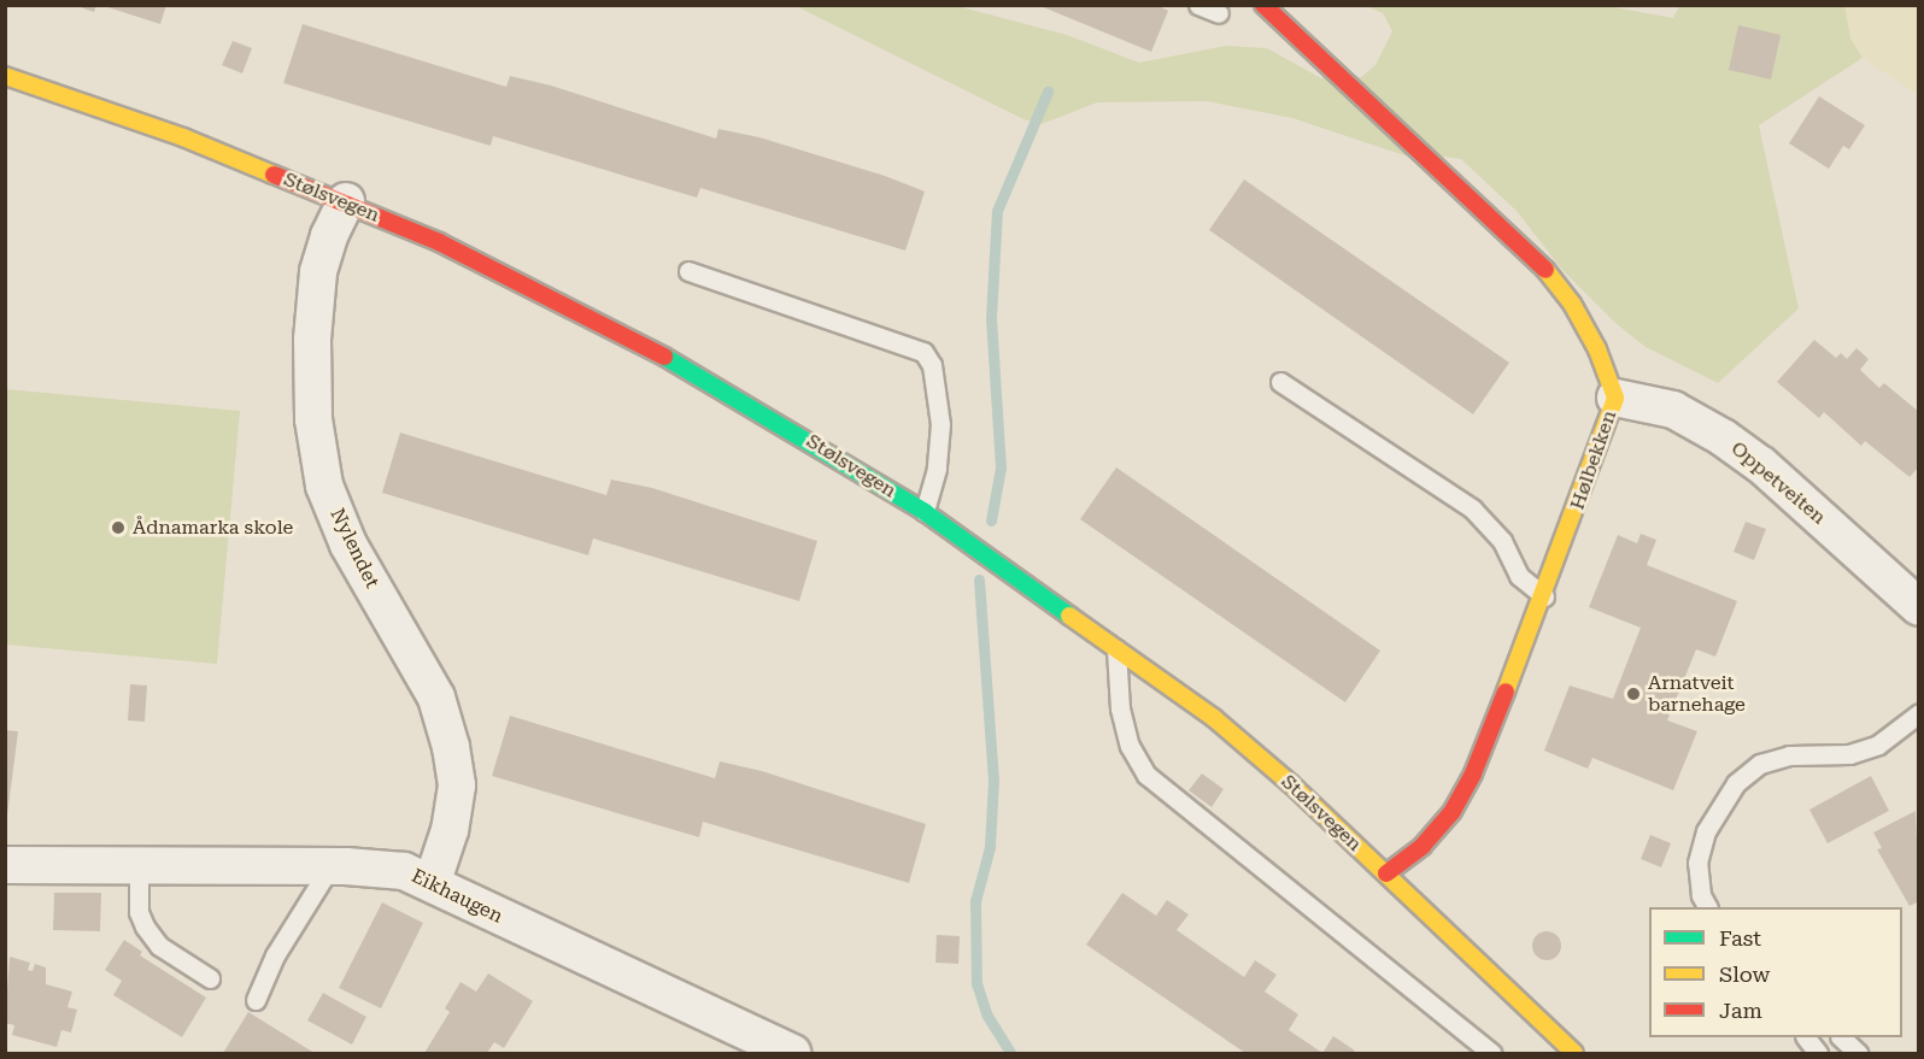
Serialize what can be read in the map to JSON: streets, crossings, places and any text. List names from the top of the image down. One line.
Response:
{"streets":{"street":["Stølsvegen","Hølbekken","Oppetveiten","Nylendet","Eikhaugen"]},"crossings":[["Stølsvegen","Hølbekken"],["Stølsvegen","Nylendet"],["Hølbekken","Oppetveiten"],["Nylendet","Eikhaugen"]],"places":["Ådnamarka skole","Arnatveit barnehage"],"legend":["Fast","Slow","Jam"]}
